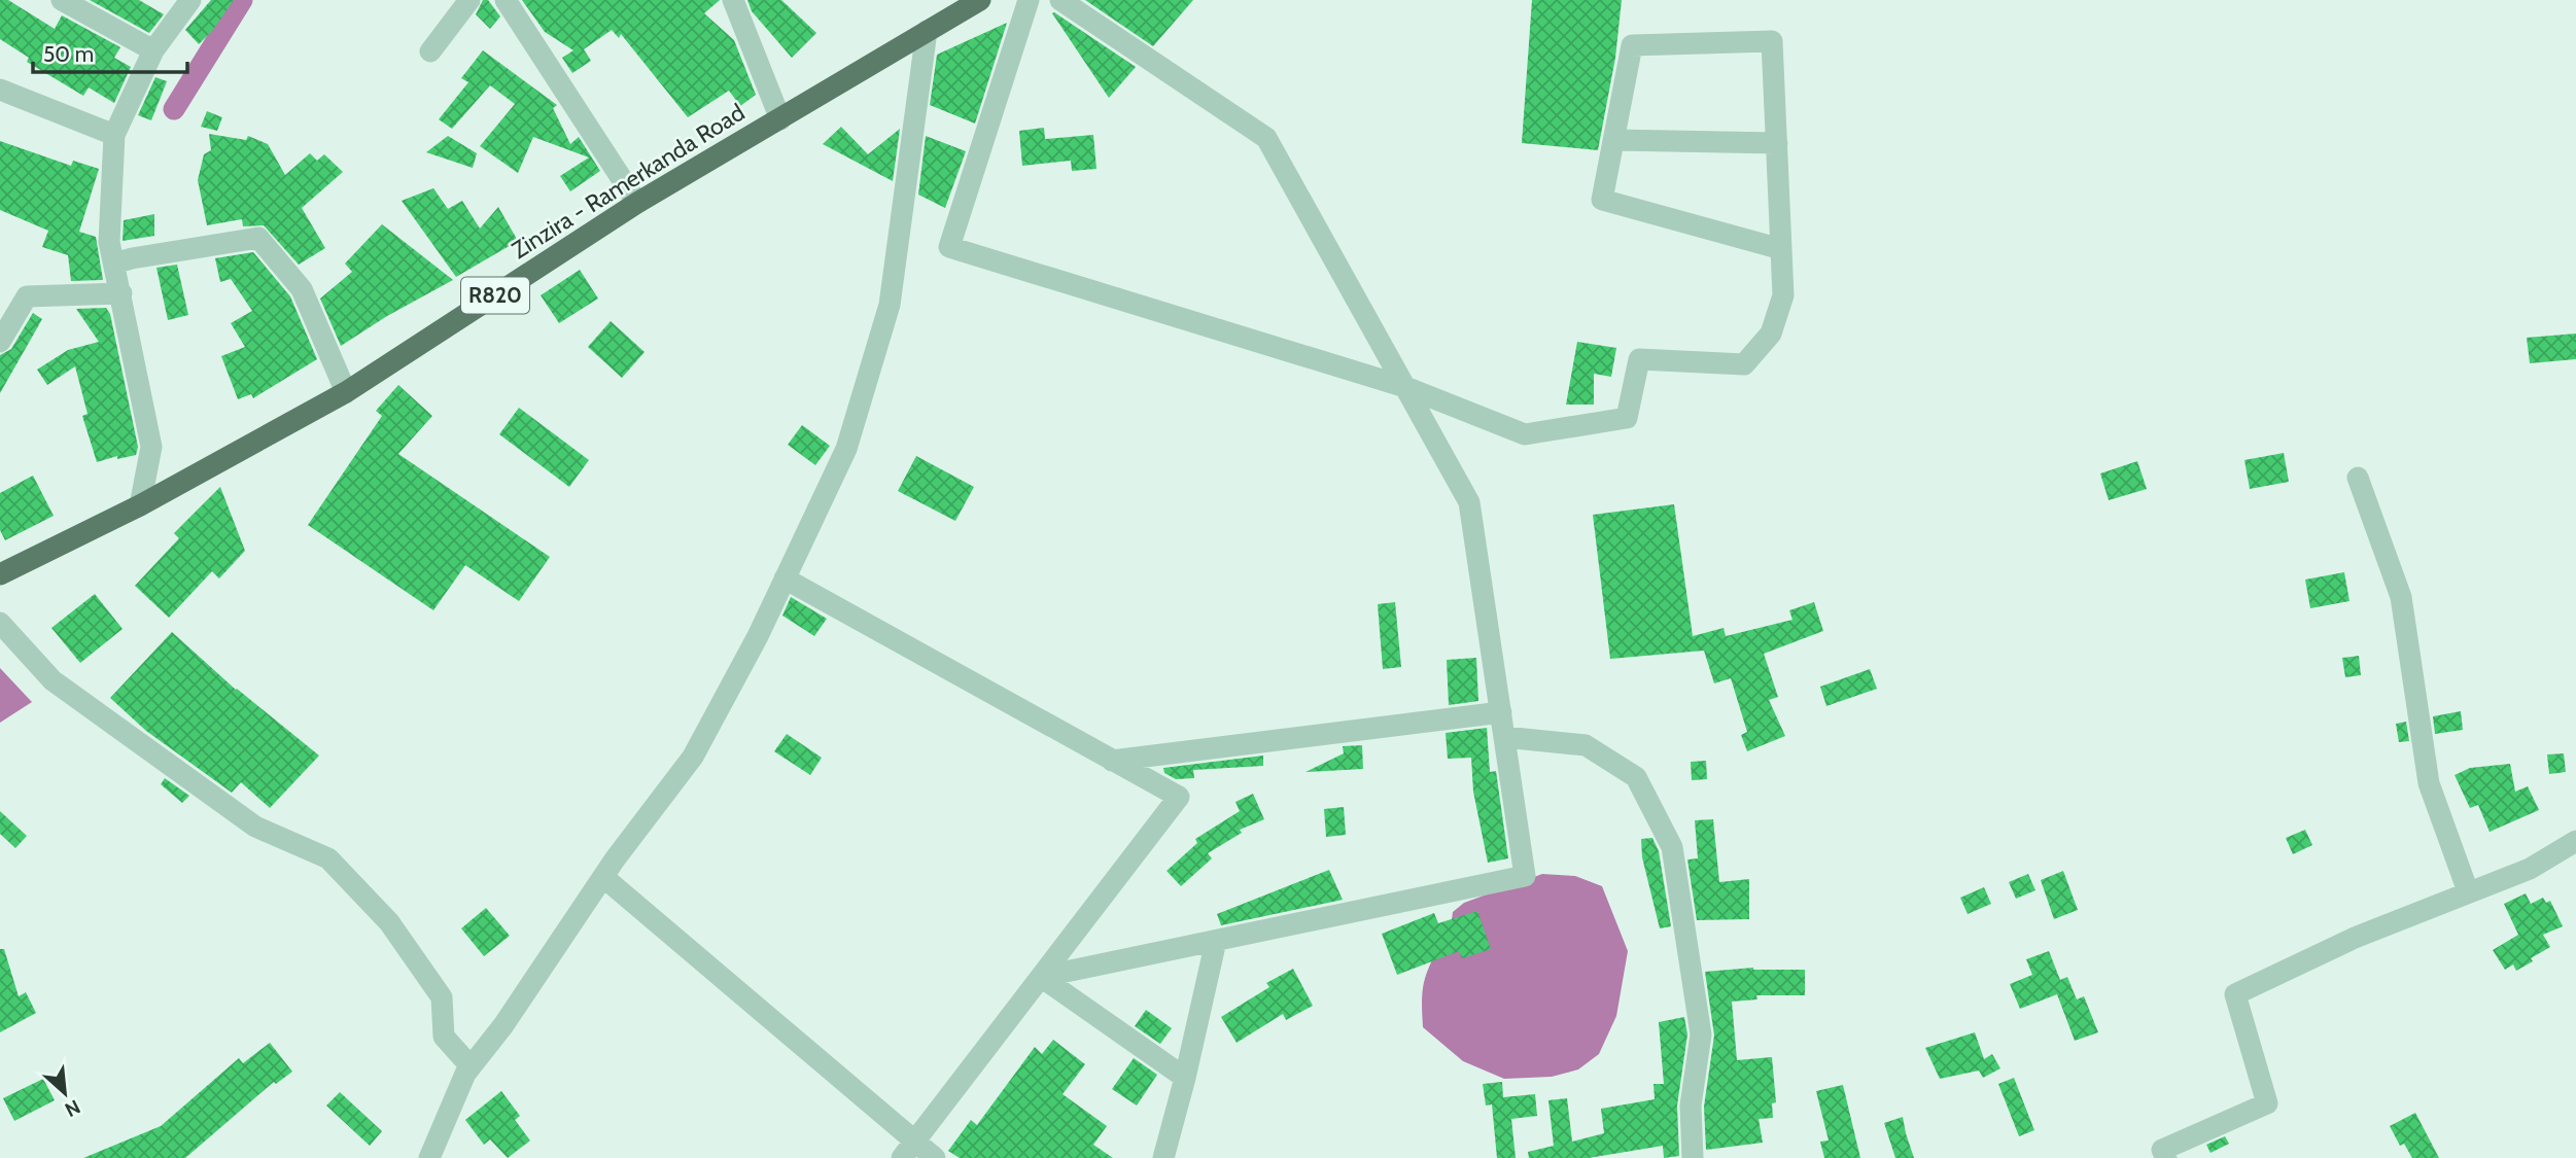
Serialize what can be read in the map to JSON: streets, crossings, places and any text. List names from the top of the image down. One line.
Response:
{"streets":{"main road":["Zinzira - Ramerkanda Road","R820"]},"scale_bar":"50 m","north":"bottom right"}
